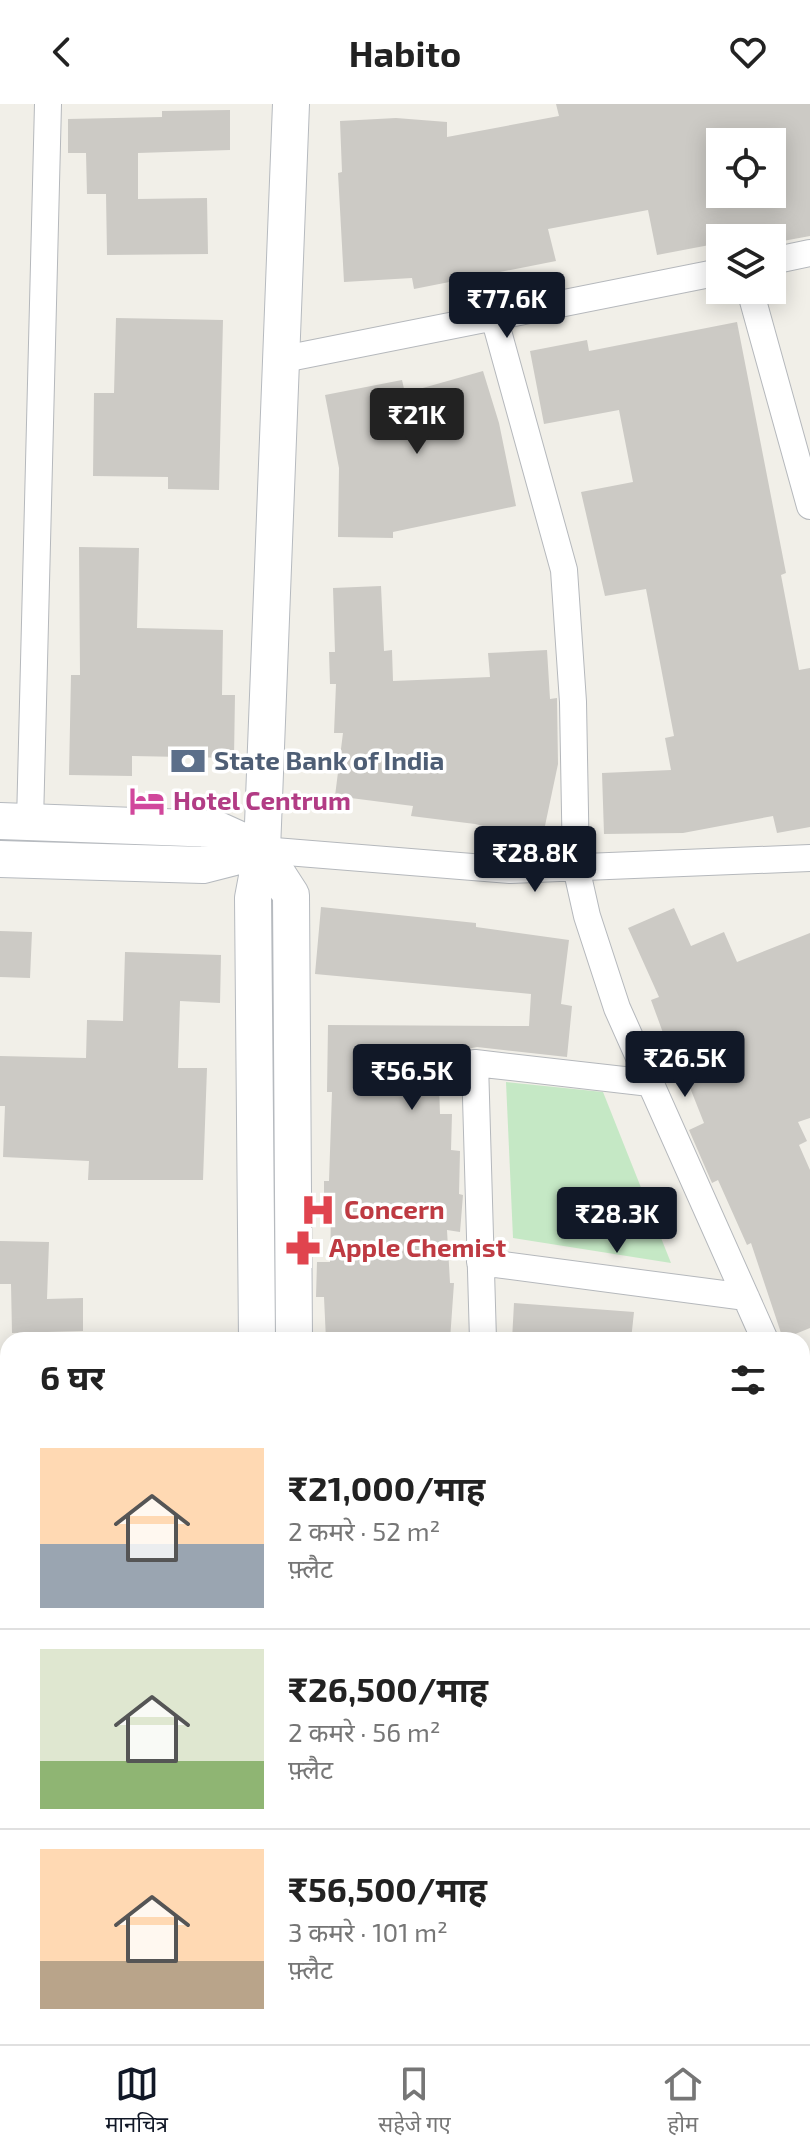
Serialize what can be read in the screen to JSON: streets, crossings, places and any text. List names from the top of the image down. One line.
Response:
{"places":{"bank":["State Bank of India"],"hotel":["Hotel Centrum"],"hospital":["Concern"],"pharmacy":["Apple Chemist"]},"page":{"header":"Habito","price":["₹77.6K","₹21K","₹28.8K","₹26.5K","₹56.5K","₹28.3K"],"heading":"6 घर","list":[{"name":"₹21,000/माह","note":"2 कमरे · 52 m² · फ़्लैट"},{"name":"₹26,500/माह","note":"2 कमरे · 56 m² · फ़्लैट"},{"name":"₹56,500/माह","note":"3 कमरे · 101 m² · फ़्लैट"}],"tabs":["मानचित्र","सहेजे गए","होम"]}}
